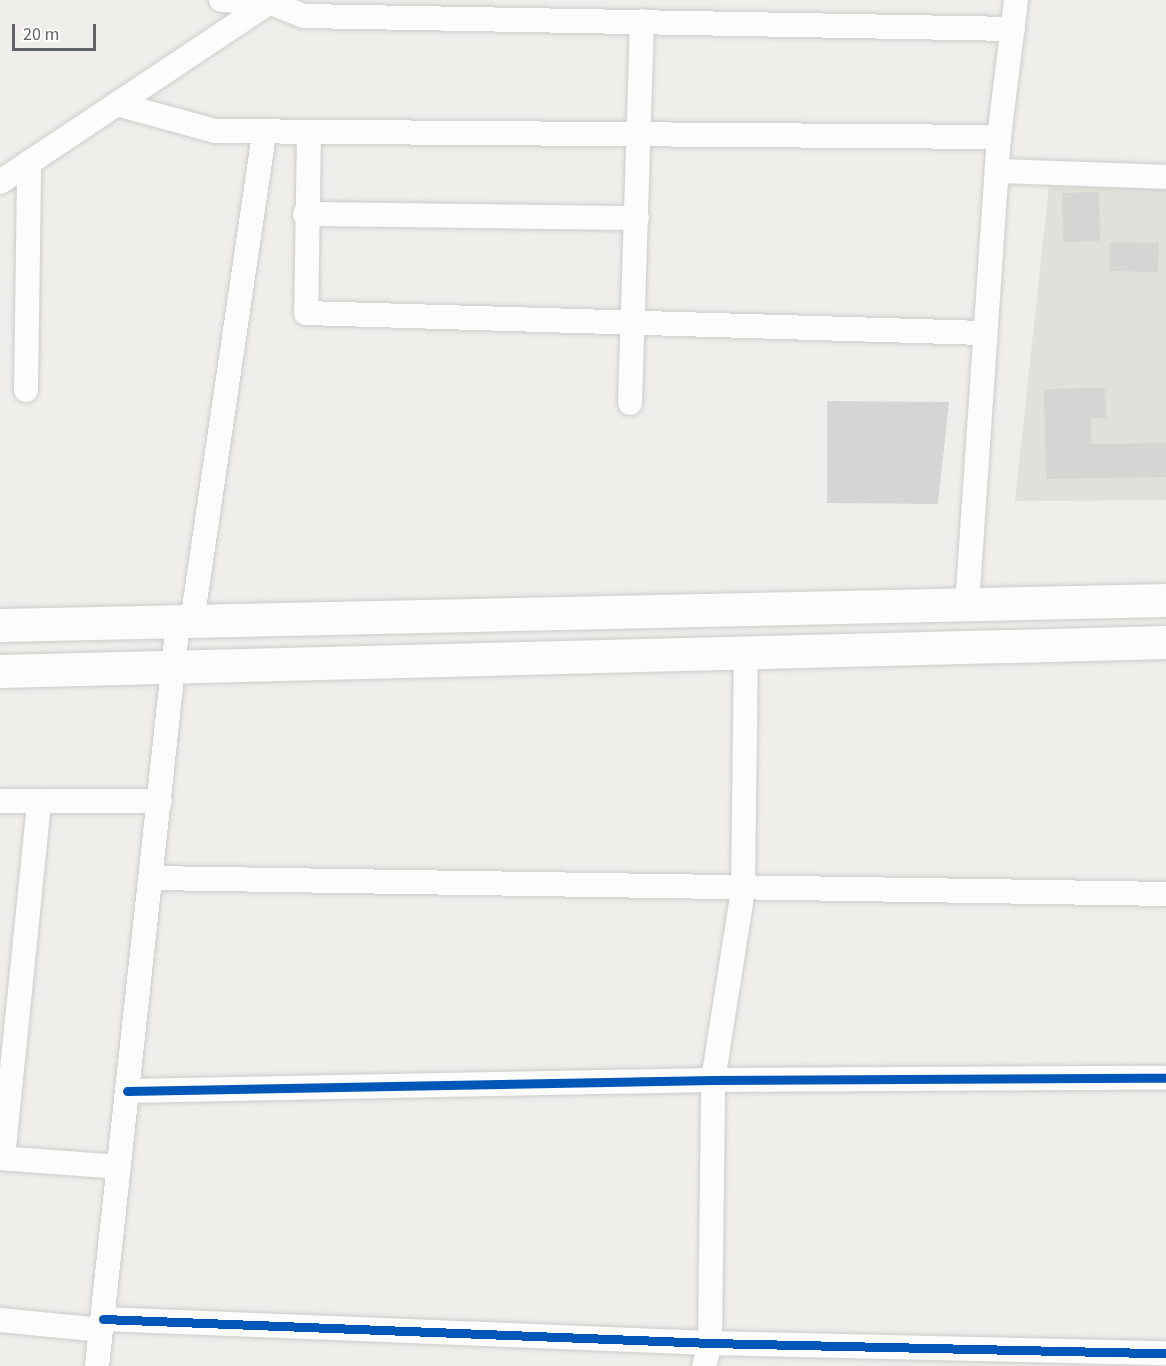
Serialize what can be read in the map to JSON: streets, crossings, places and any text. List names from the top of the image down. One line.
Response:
{"scale_bar":"20 m"}
